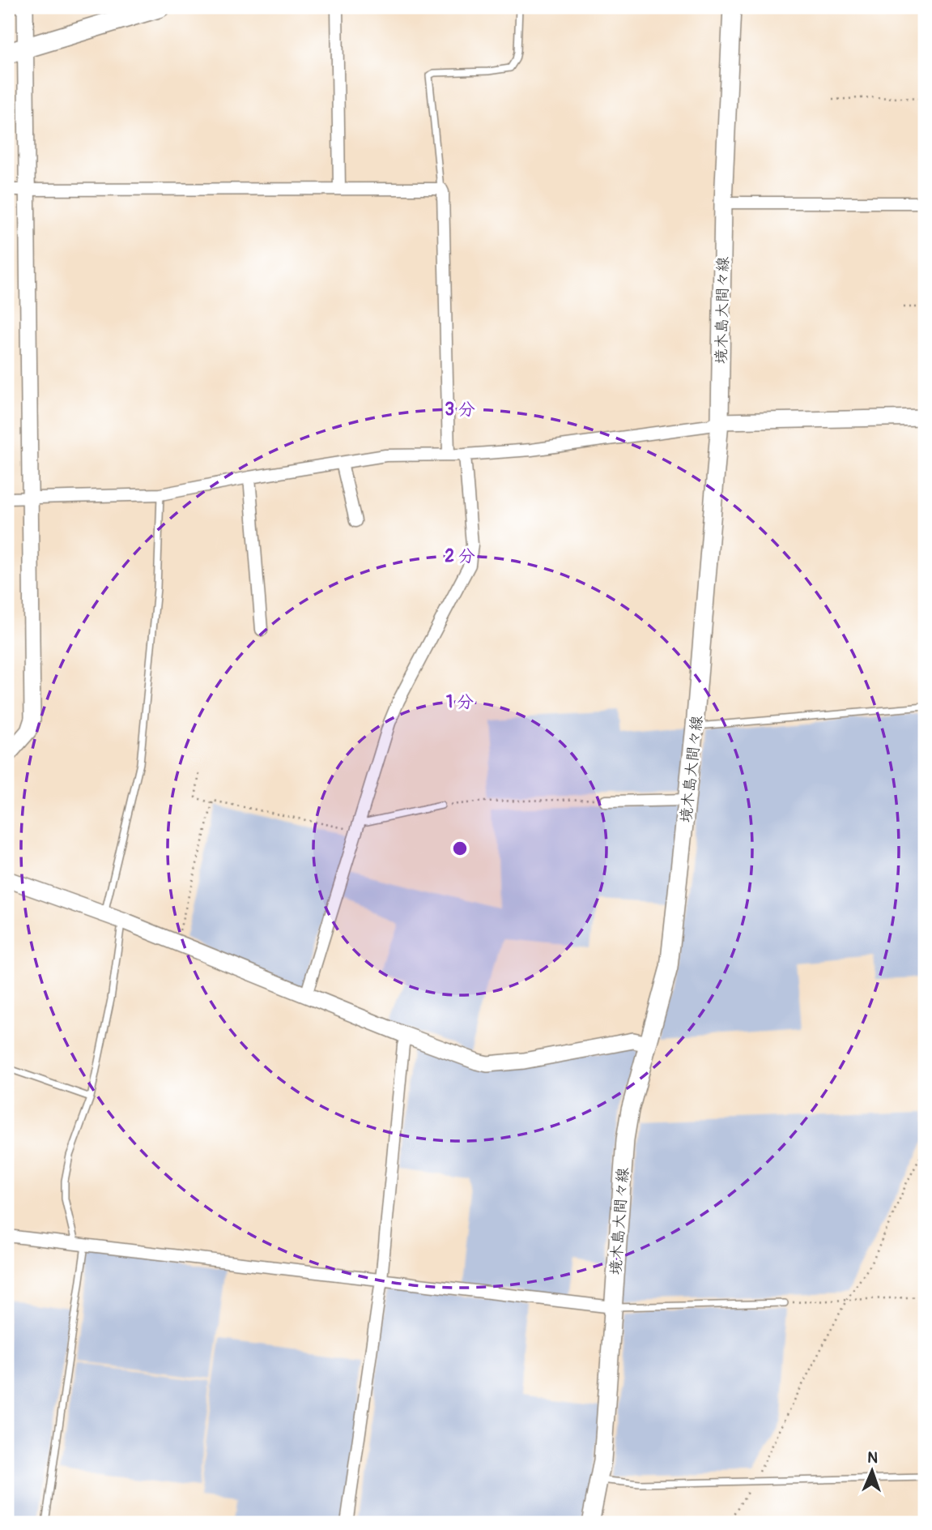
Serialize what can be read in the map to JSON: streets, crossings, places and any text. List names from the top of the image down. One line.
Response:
{"streets":{"main road":["境木島大間々線"]},"north":"top","rings":["3 分","2 分","1 分"]}
